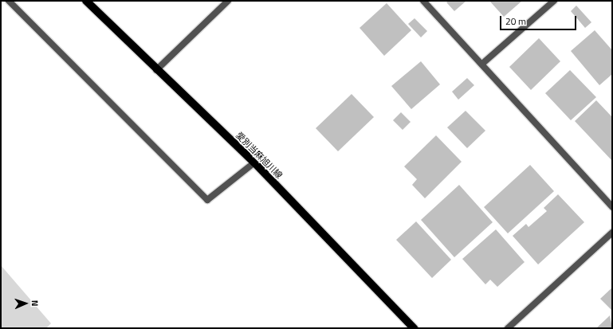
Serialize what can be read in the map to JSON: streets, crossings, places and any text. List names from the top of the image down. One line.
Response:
{"streets":{"main road":["愛別当麻旭川線"]},"scale_bar":"20 m","north":"right"}
